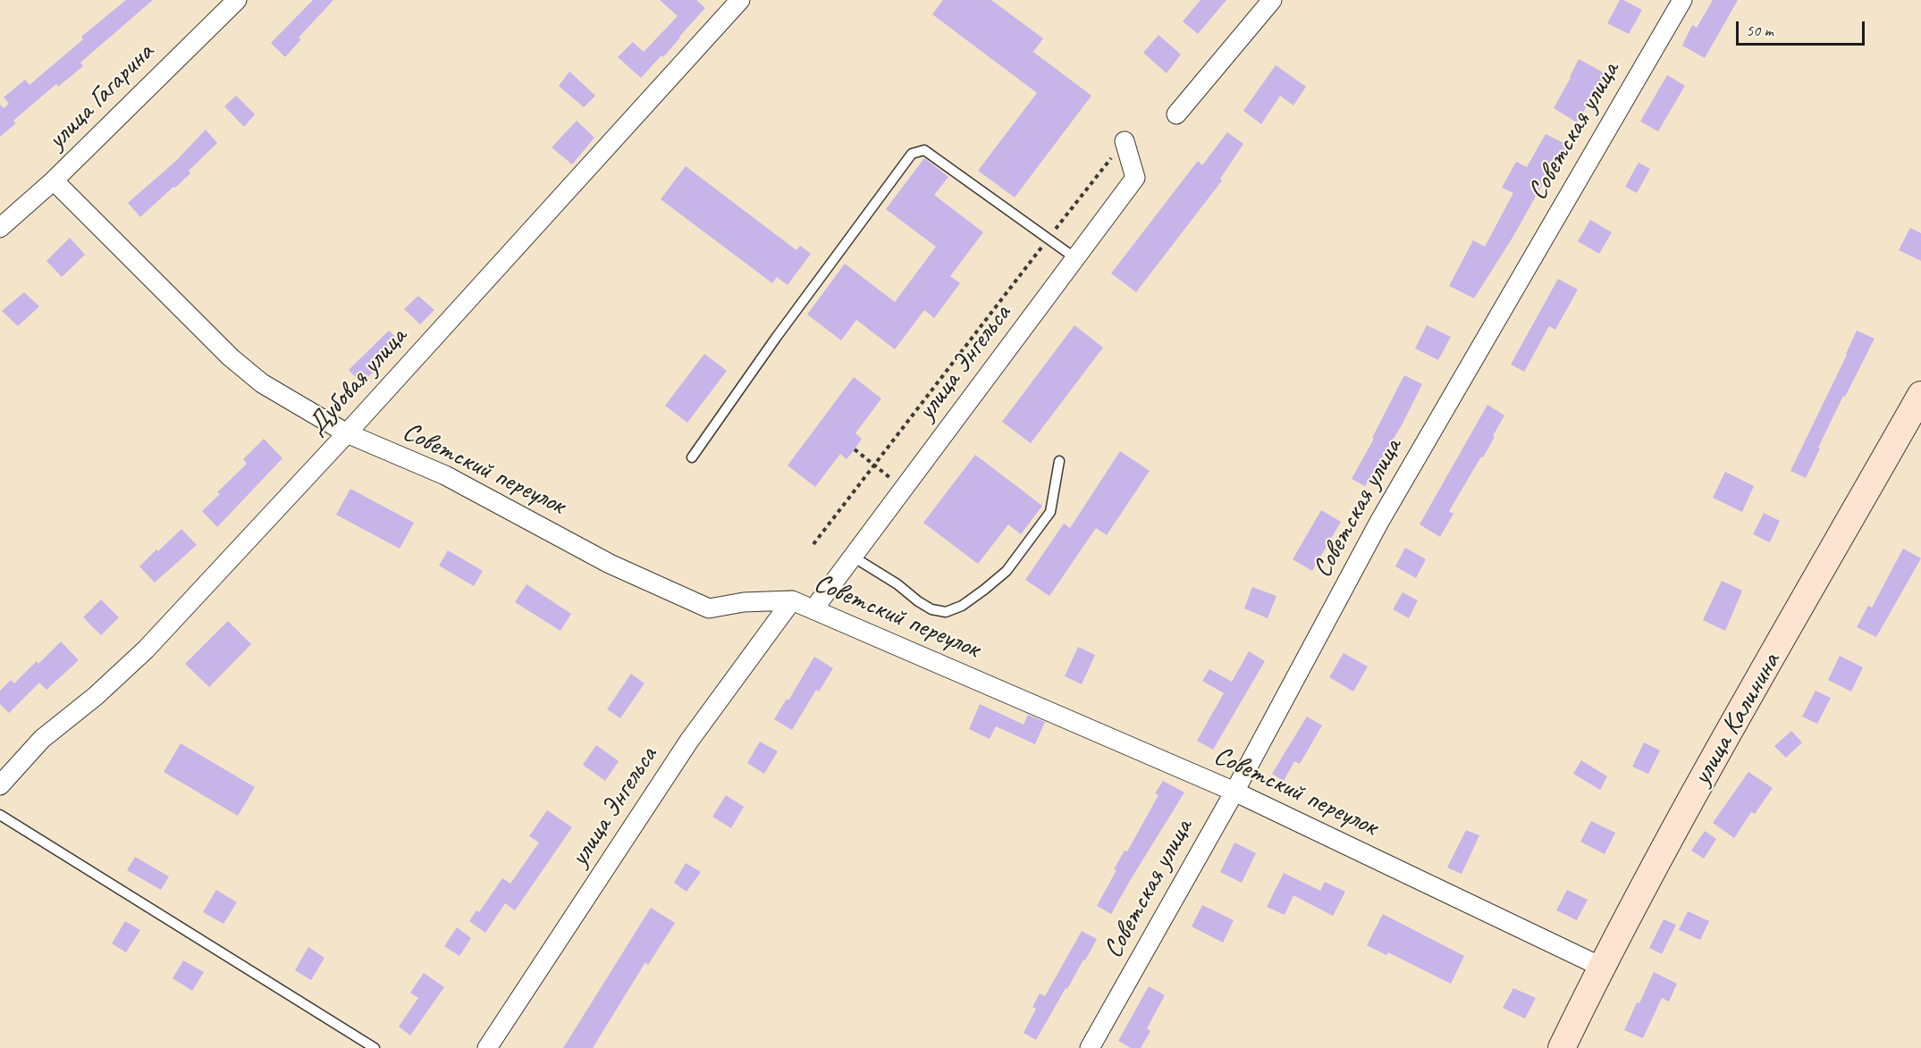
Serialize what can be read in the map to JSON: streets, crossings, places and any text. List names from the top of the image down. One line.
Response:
{"streets":{"street":["улица Гагарина","Советская улица","улица Энгельса","Дубовая улица","Советский переулок","улица Калинина"]},"crossings":[["улица Гагарина","Советский переулок"],["Советская улица","Советский переулок"],["улица Энгельса","Советский переулок"],["Дубовая улица","Советский переулок"],["Советский переулок","улица Калинина"]],"scale_bar":"50 m"}
